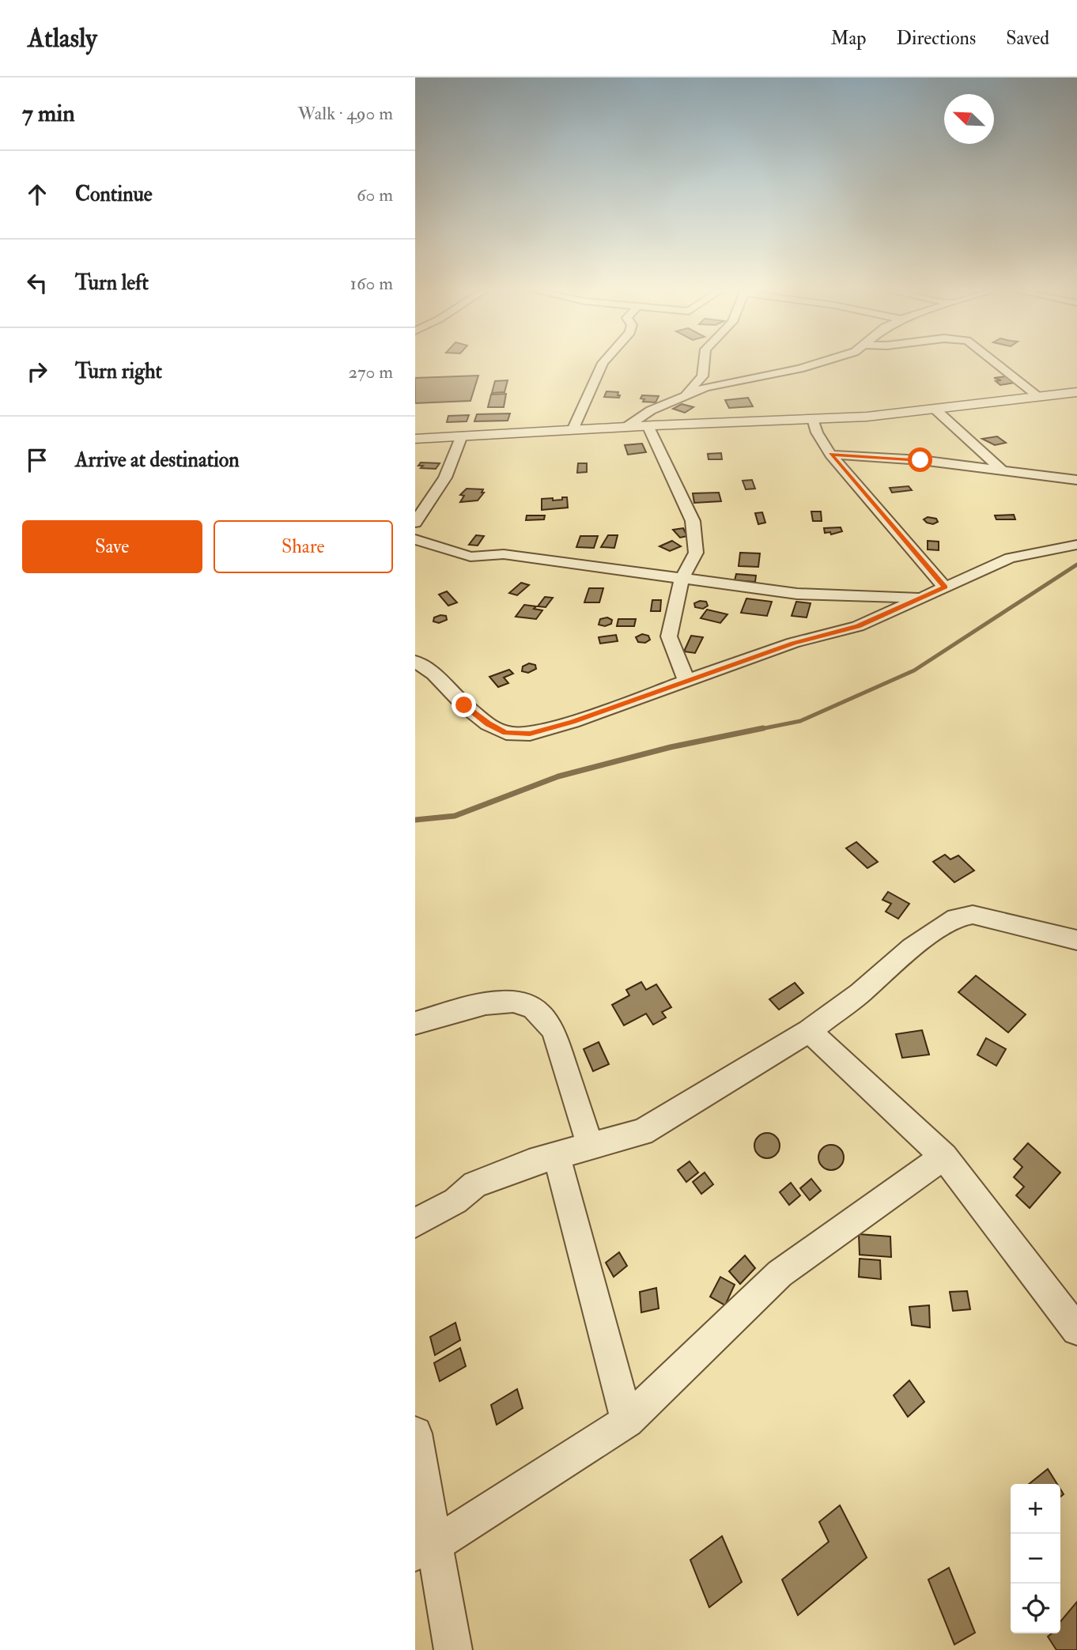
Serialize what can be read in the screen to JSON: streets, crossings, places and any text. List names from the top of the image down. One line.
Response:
{"north":"top left","page":{"header":"Atlasly","nav":["Map","Directions","Saved"],"heading":["7 min","Walk · 490 m"],"list":[["Continue","60 m"],["Turn left","160 m"],["Turn right","270 m"],"Arrive at destination"],"buttons":["Save","Share"],"map_buttons":["+","−"]}}
